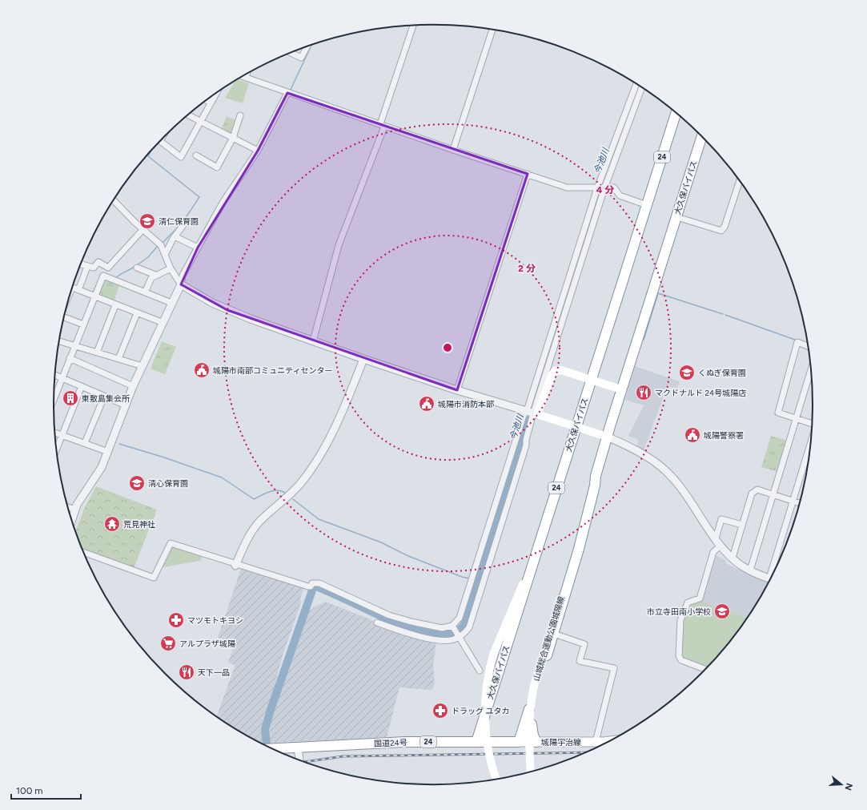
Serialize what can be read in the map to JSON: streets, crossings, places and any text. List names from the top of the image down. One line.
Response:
{"streets":{"highway":["24","大久保バイパス","国道24号"],"main road":["山城総合運動公園城陽線","城陽宇治線"]},"crossings":[["大久保バイパス","山城総合運動公園城陽線"],["大久保バイパス","城陽宇治線"],["大久保バイパス","国道24号"],["城陽宇治線","国道24号"]],"water":["今池川"],"places":{"school or university":["清仁保育園","くぬぎ保育園","清心保育園","市立寺田南小学校"],"public building":["城陽市南部コミュニティセンター","城陽市消防本部","城陽警察署"],"restaurant":["マクドナルド 24号城陽店","天下一品"],"building":["東敷島集会所"],"temple":["荒見神社"],"pharmacy":["マツモトキヨシ","ドラッグ ユタカ"],"supermarket":["アルプラザ城陽"]},"scale_bar":"100 m","north":"right","rings":["4 分","2 分"]}
